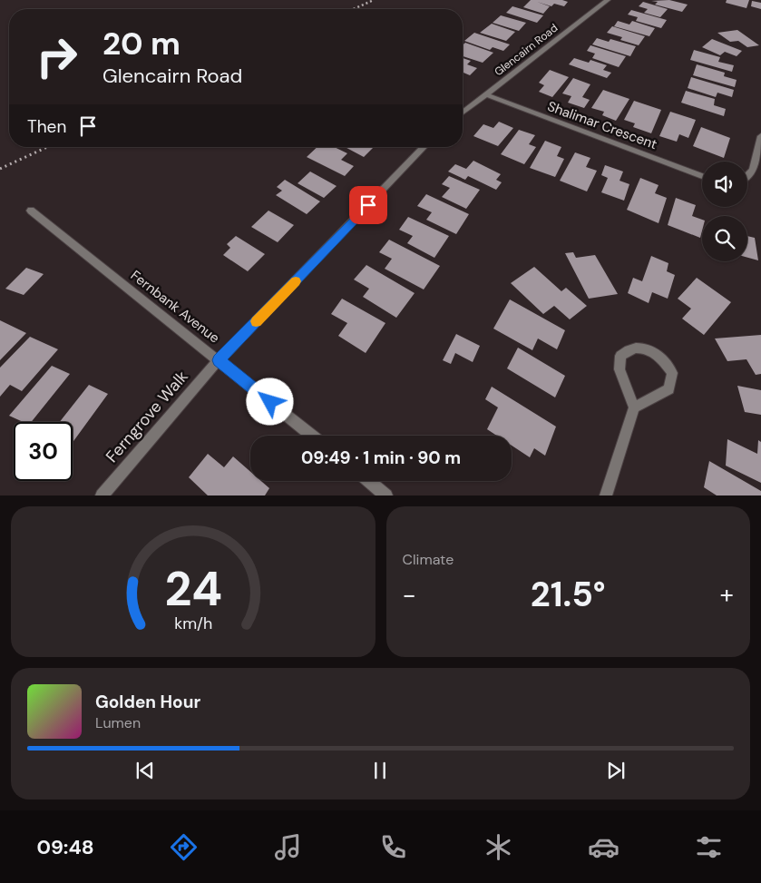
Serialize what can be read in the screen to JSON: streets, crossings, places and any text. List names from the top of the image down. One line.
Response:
{"streets":{"street":["Glencairn Road","Shalimar Crescent","Fernbank Avenue","Ferngrove Walk"]},"crossings":[["Glencairn Road","Shalimar Crescent"],["Fernbank Avenue","Ferngrove Walk"]],"page":{"turn":["20 m","Glencairn Road"],"then":"Then","limit":"30","trip":"09:49 · 1 min · 90 m","tile":"Climate","heat":["−","21.5°","+"],"song":["Golden Hour","Lumen"],"tabs":"09:48","gauge":["24","km/h"]}}
